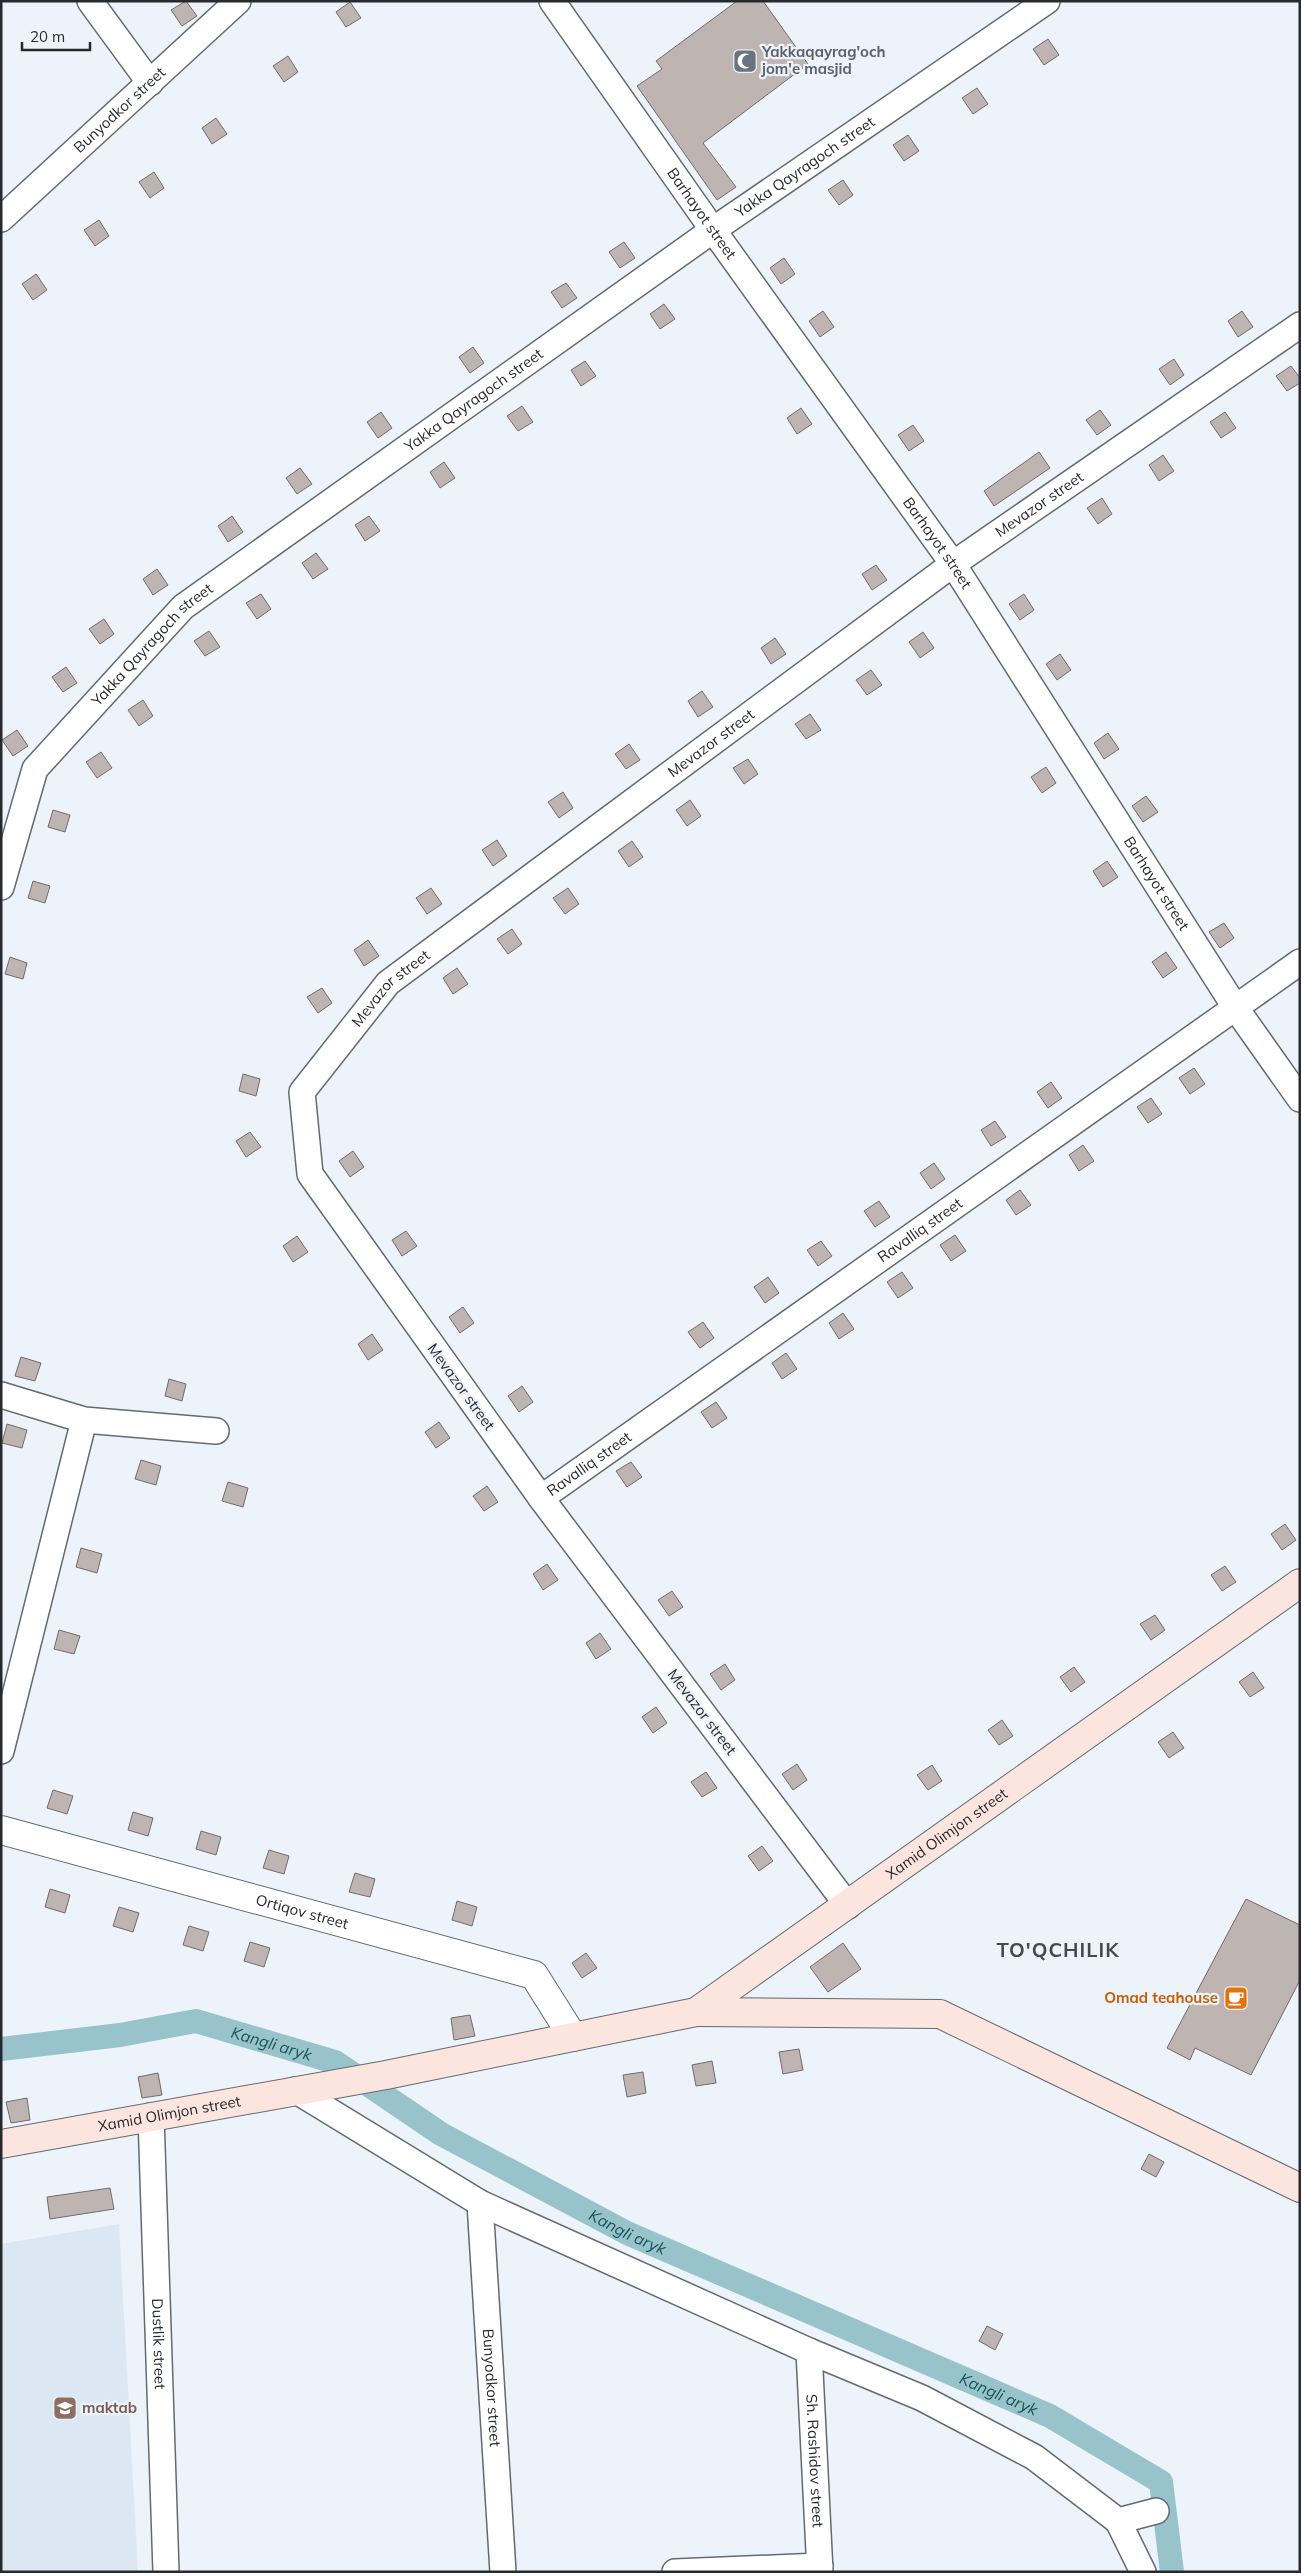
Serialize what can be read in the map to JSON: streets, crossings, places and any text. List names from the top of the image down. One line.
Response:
{"streets":{"main road":["Xamid Olimjon street"],"street":["Bunyodkor street","Yakka Qayragoch street","Barhayot street","Mevazor street","Ravalliq street","Ortiqov street","Dustlik street","Sh. Rashidov street"]},"crossings":[["Yakka Qayragoch street","Barhayot street"],["Barhayot street","Mevazor street"],["Barhayot street","Ravalliq street"],["Mevazor street","Ravalliq street"],["Mevazor street","Xamid Olimjon street"],["Xamid Olimjon street","Ortiqov street"],["Xamid Olimjon street","Dustlik street"]],"districts":["TO'QCHILIK"],"water":["Kangli aryk"],"places":{"mosque":["Yakkaqayrag'och jom'e masjid"],"cafe":["Omad teahouse"],"school or university":["maktab"]},"scale_bar":"20 m"}
